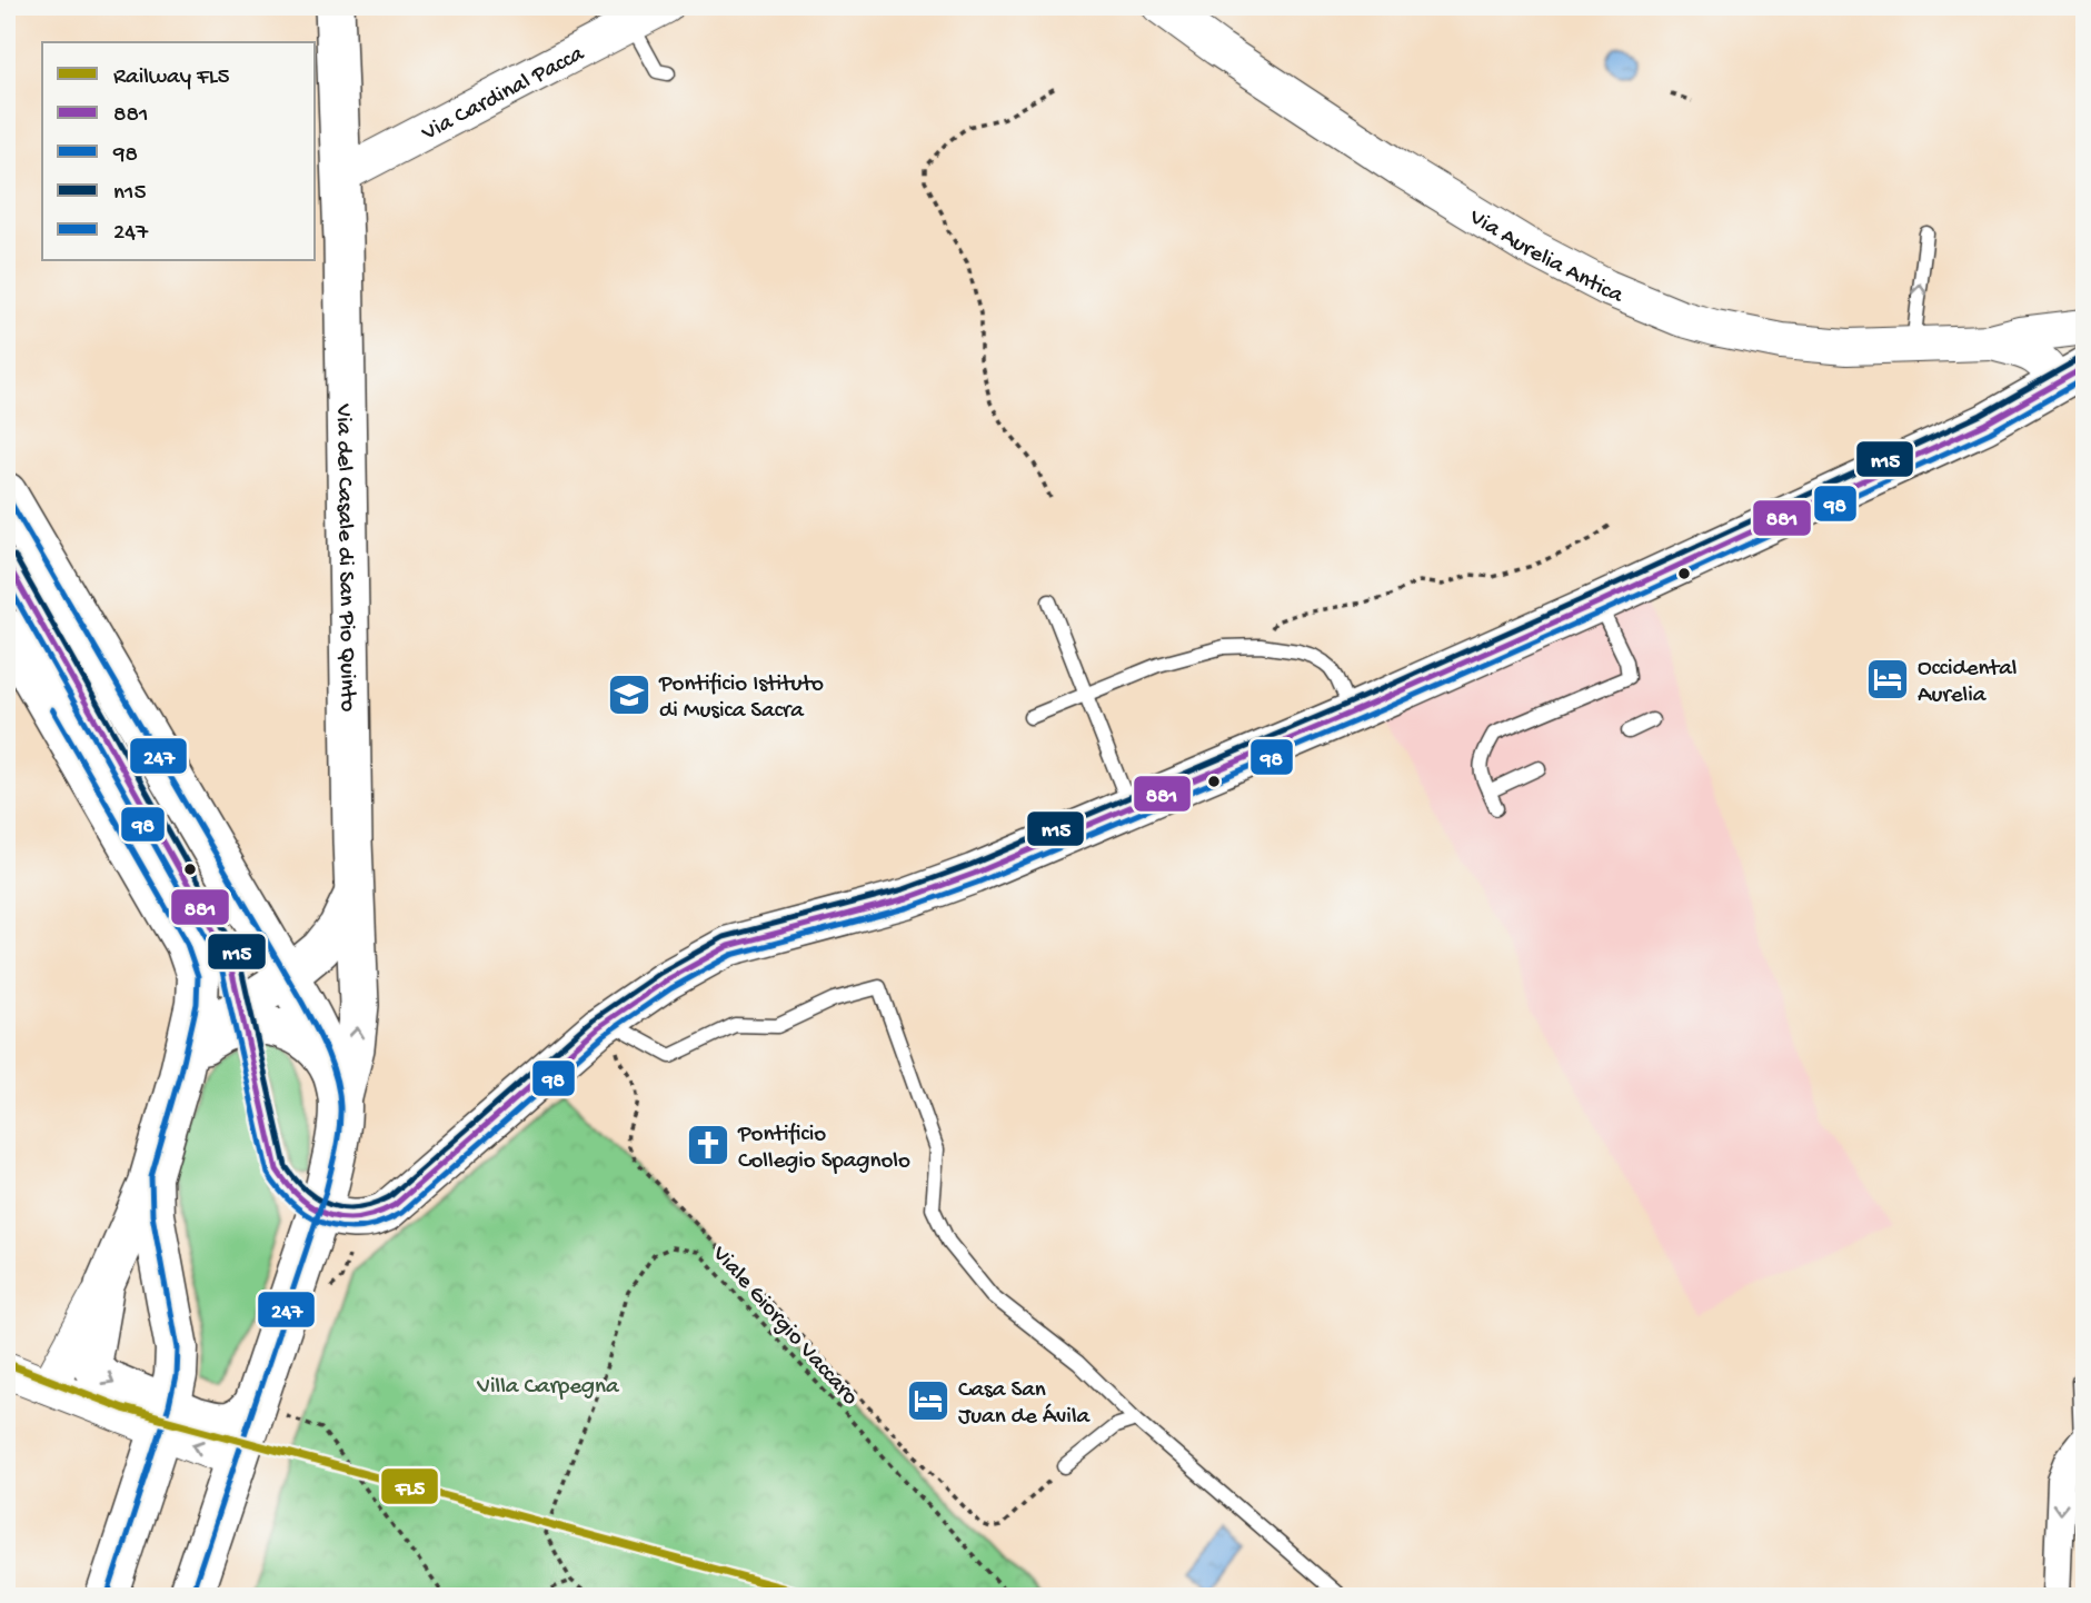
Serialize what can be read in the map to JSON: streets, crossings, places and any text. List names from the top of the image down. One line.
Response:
{"streets":{"main road":["Via del Casale di San Pio Quinto"],"street":["Via Cardinal Pacca","Via Aurelia Antica"],"path":["Viale Giorgio Vaccaro"]},"crossings":[["Via Cardinal Pacca","Via del Casale di San Pio Quinto"]],"parks":["Villa Carpegna"],"places":{"hotel":["Occidental Aurelia","Casa San Juan de Ávila"],"school or university":["Pontificio Istituto di Musica Sacra"],"church":["Pontificio Collegio Spagnolo"]},"lines":["transit line n15","transit line 881","transit line 98","transit line 247","rail line FL5"],"legend":["Railway FL5","881","98","n15","247"]}
